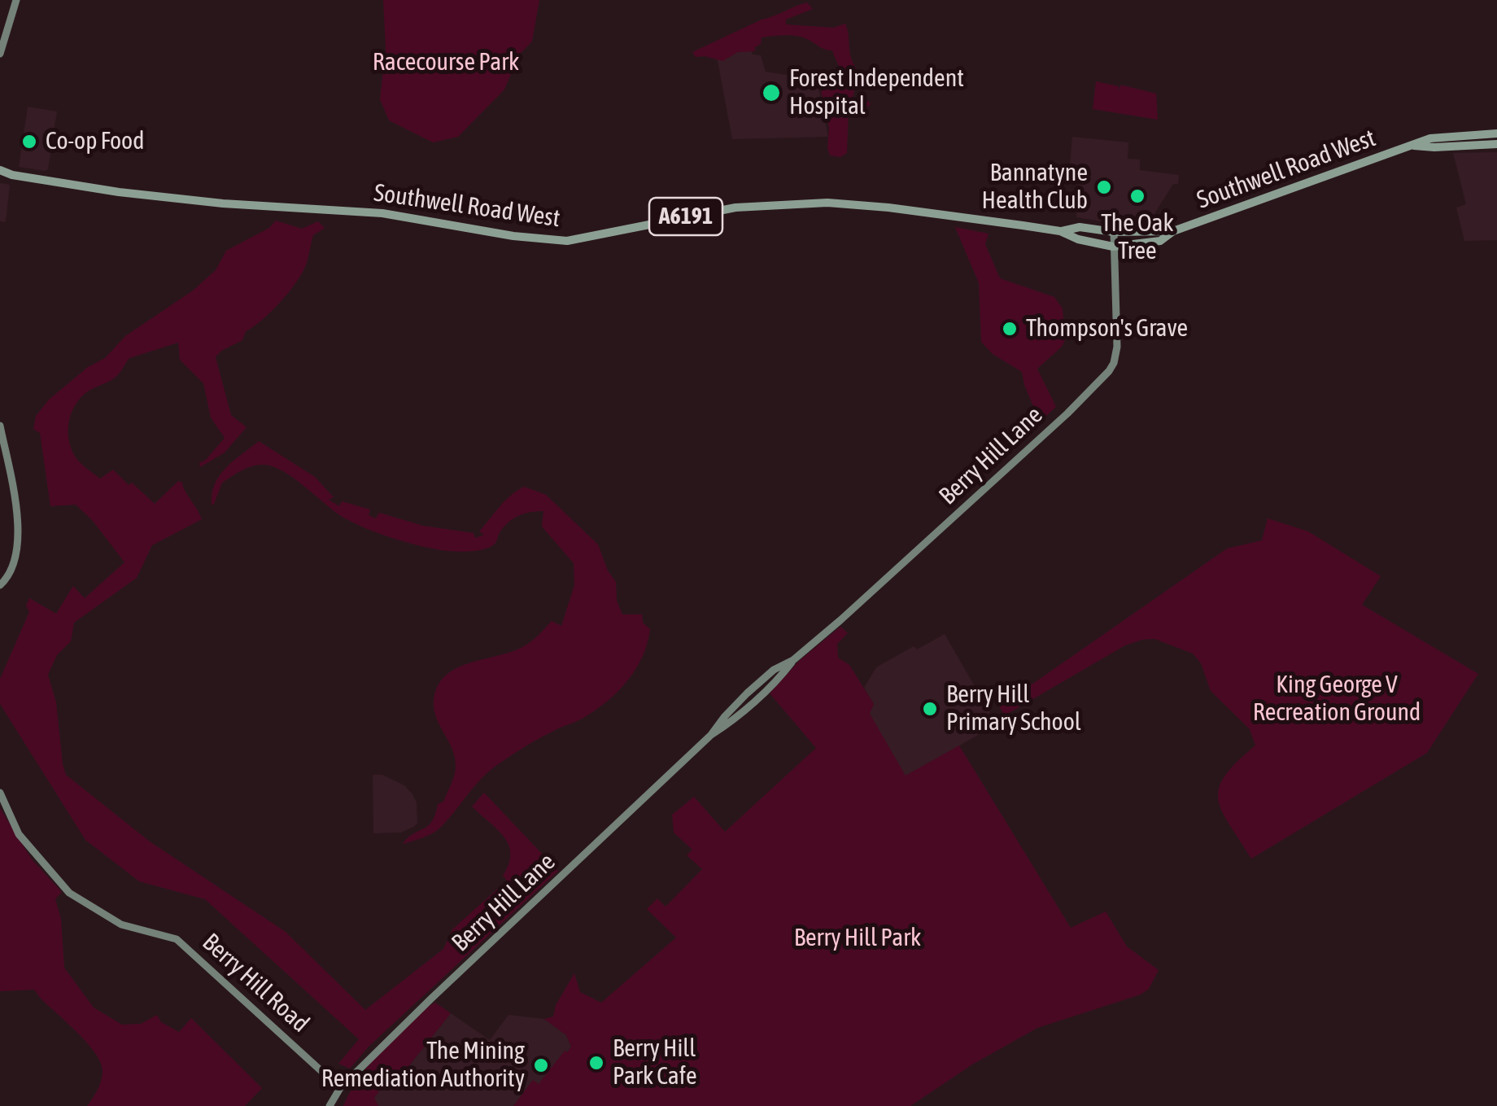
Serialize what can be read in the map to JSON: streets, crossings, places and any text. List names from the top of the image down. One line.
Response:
{"streets":{"main road":["Southwell Road West","A6191"],"street":["Berry Hill Lane","Berry Hill Road"]},"crossings":[["Southwell Road West","Berry Hill Lane"],["Berry Hill Lane","Berry Hill Road"]],"parks":["Racecourse Park","King George V Recreation Ground","Berry Hill Park"],"places":["Forest Independent Hospital","Co-op Food","Bannatyne Health Club","The Oak Tree","Thompson's Grave","Berry Hill Primary School","Berry Hill Park Cafe","The Mining Remediation Authority"]}
